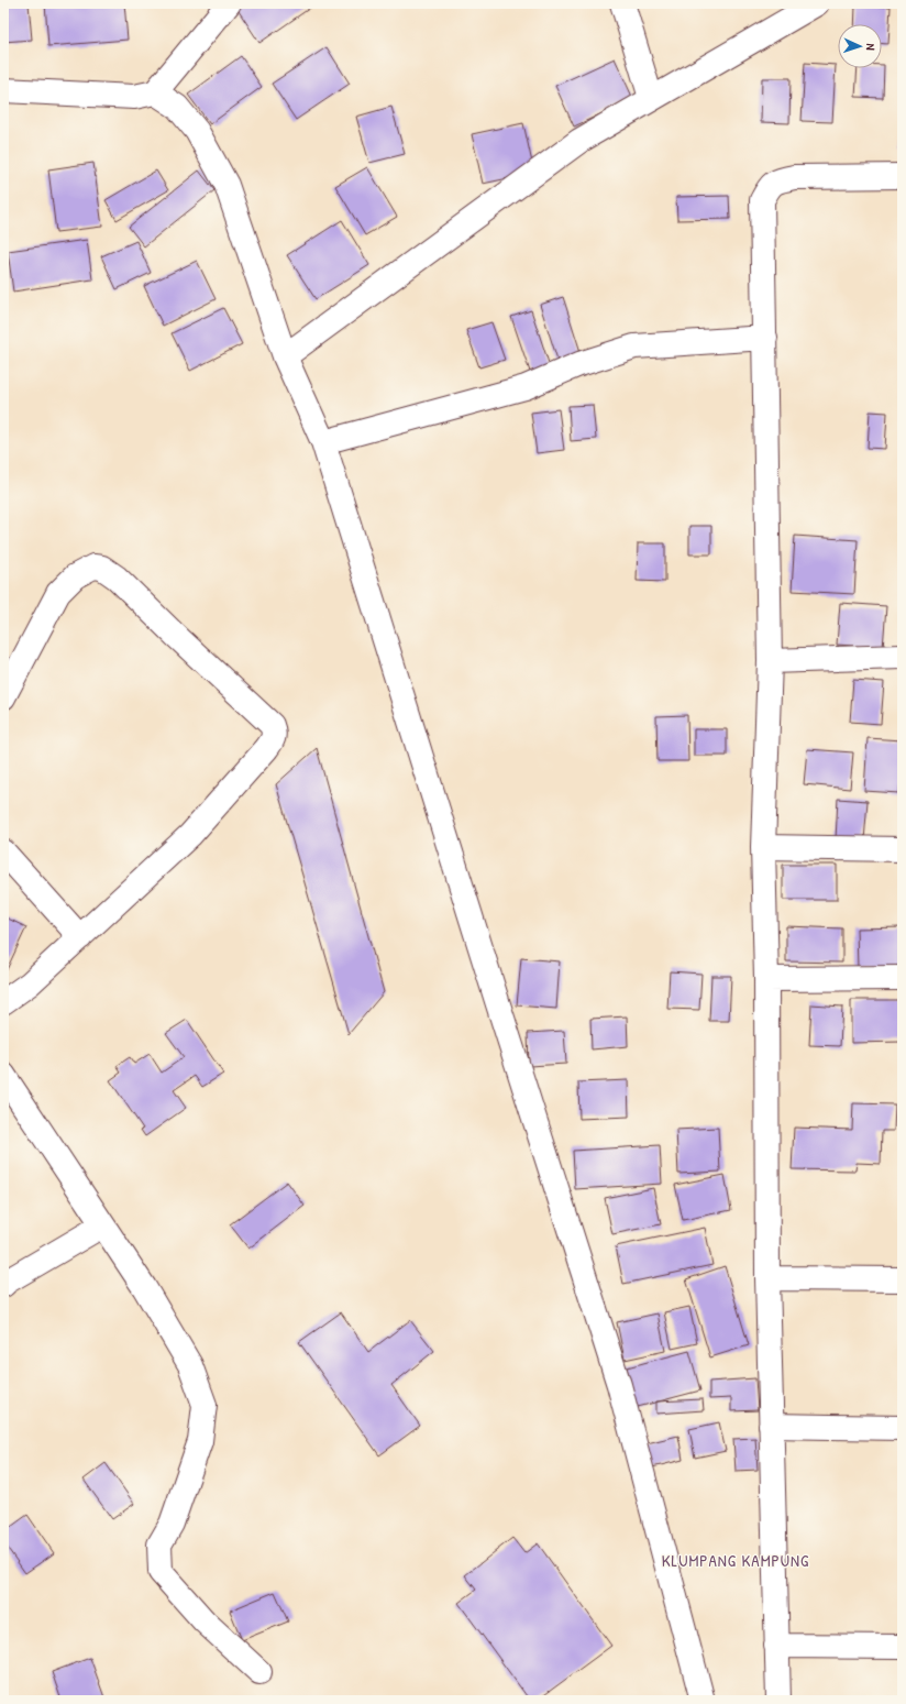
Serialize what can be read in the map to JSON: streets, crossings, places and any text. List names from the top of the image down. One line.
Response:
{"districts":["KLUMPANG KAMPUNG"],"north":"right"}
